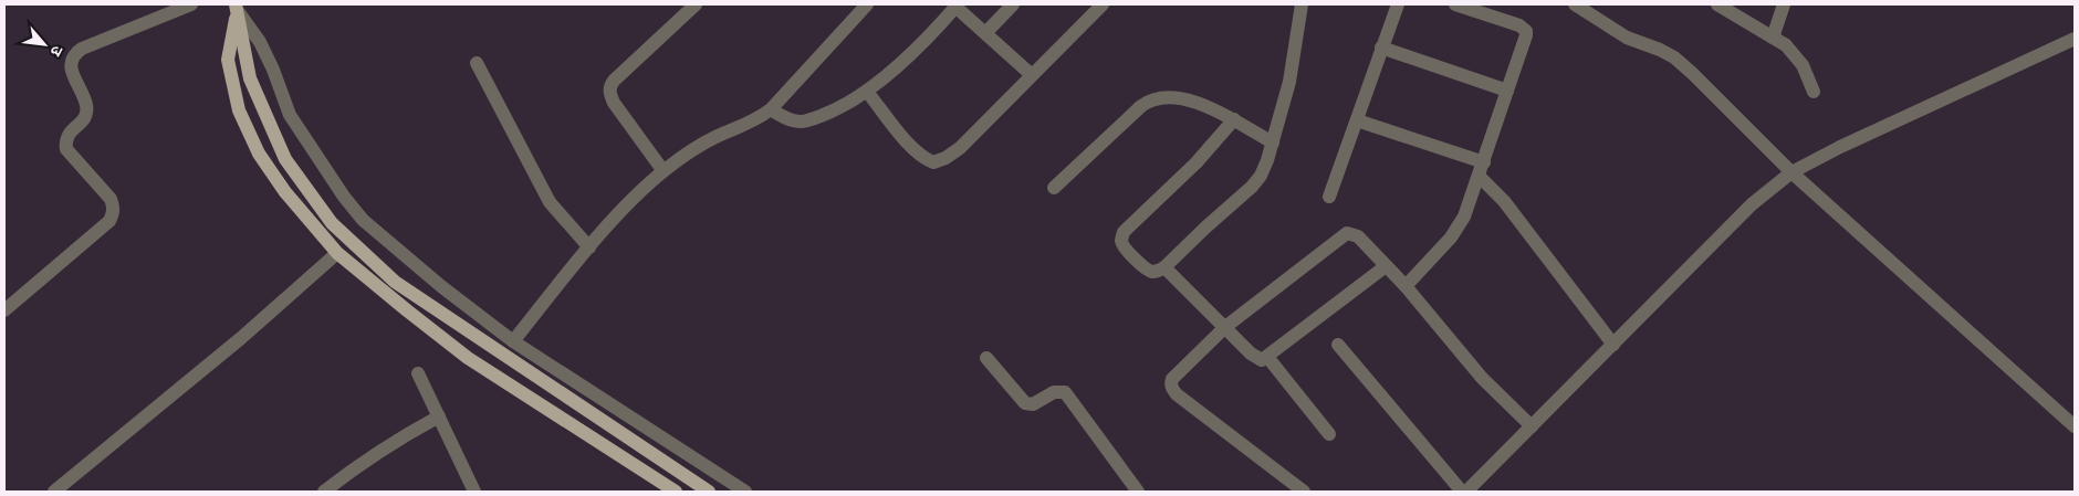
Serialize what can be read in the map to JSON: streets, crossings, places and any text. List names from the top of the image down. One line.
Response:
{"north":"bottom right"}
